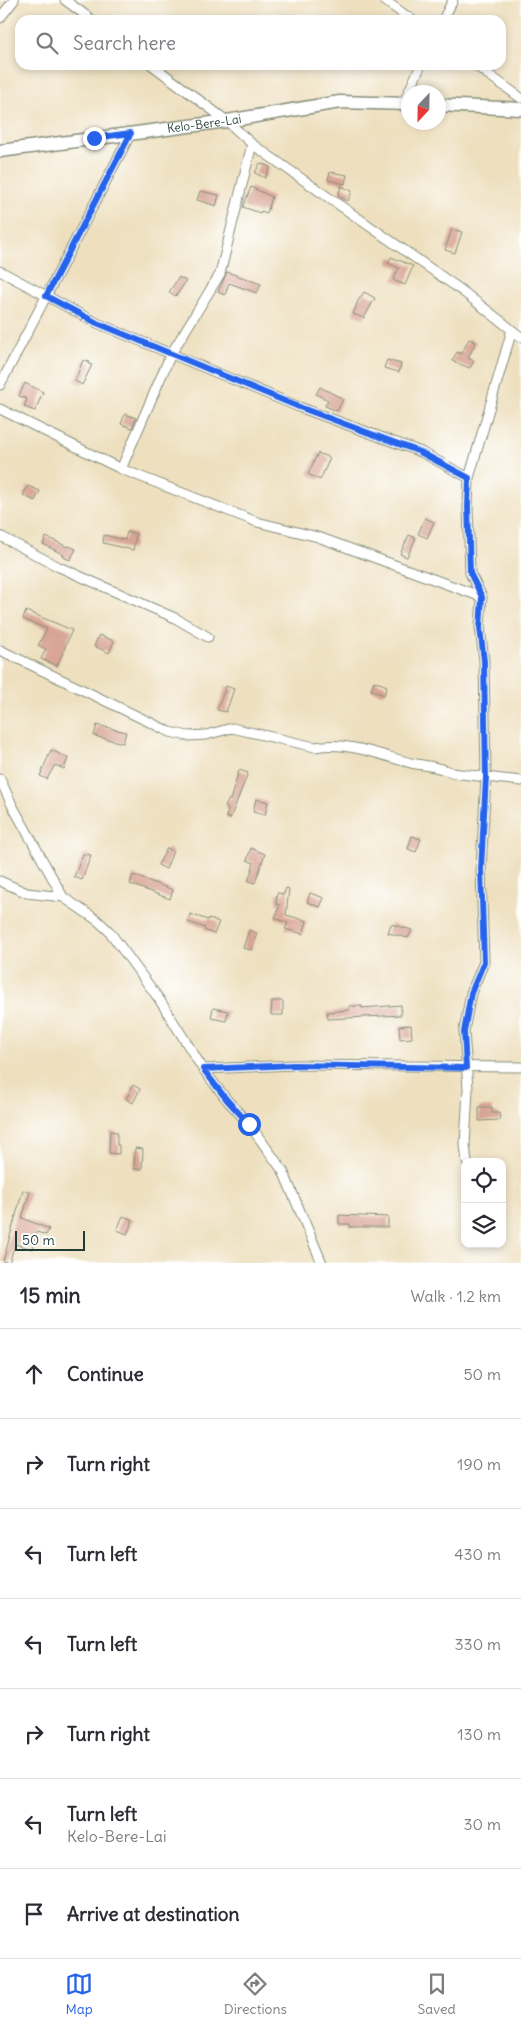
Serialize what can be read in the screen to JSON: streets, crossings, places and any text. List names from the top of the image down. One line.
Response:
{"streets":{"main road":["Kelo-Bere-Lai"]},"scale_bar":"50 m","north":"bottom","page":{"search":"Search here","scale":"50 m","heading":["15 min","Walk · 1.2 km"],"list":[["Continue","50 m"],["Turn right","190 m"],["Turn left","430 m"],["Turn left","330 m"],["Turn right","130 m"],["Turn left","Kelo-Bere-Lai","30 m"],"Arrive at destination"],"nav":["Map","Directions","Saved"]}}
